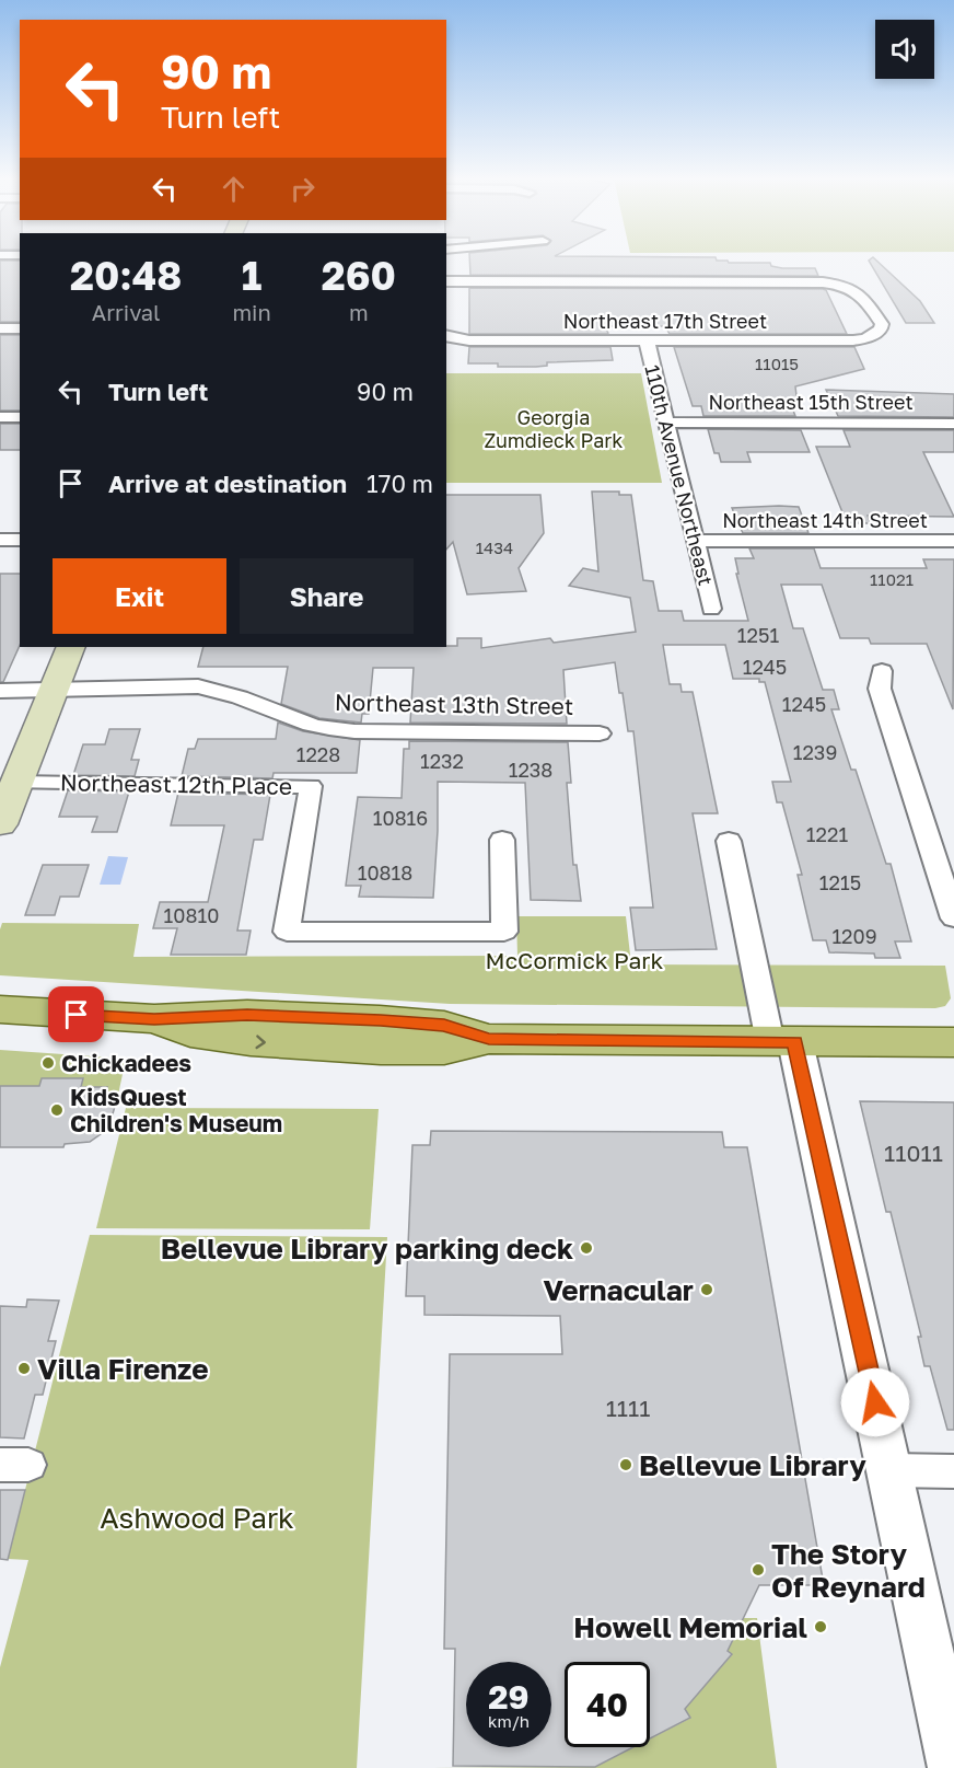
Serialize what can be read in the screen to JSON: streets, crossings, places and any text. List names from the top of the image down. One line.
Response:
{"streets":{"street":["Northeast 17th Street","Northeast 15th Street","110th Avenue Northeast","Northeast 14th Street","Northeast 13th Street","Northeast 12th Place"]},"crossings":[["Northeast 17th Street","110th Avenue Northeast"],["Northeast 15th Street","110th Avenue Northeast"],["110th Avenue Northeast","Northeast 14th Street"]],"parks":["Georgia Zumdieck Park","McCormick Park","Ashwood Park"],"places":["Chickadees","KidsQuest Children's Museum","Bellevue Library parking deck","Vernacular","Villa Firenze","Bellevue Library","The Story Of Reynard","Howell Memorial"],"house_numbers":["11015","1434","11021","1251","1245","1245","1239","1228","1232","1238","10816","1221","10818","1215","10810","1209","11011","1111"],"page":{"turn":["90 m","Turn left"],"eta":["20:48","Arrival","1","min","260","m"],"list":[{"name":"Turn left","value":"90 m"},{"name":"Arrive at destination","value":"170 m"}],"buttons":["Exit","Share"],"speed":"29 km/h","limit":"40"}}
